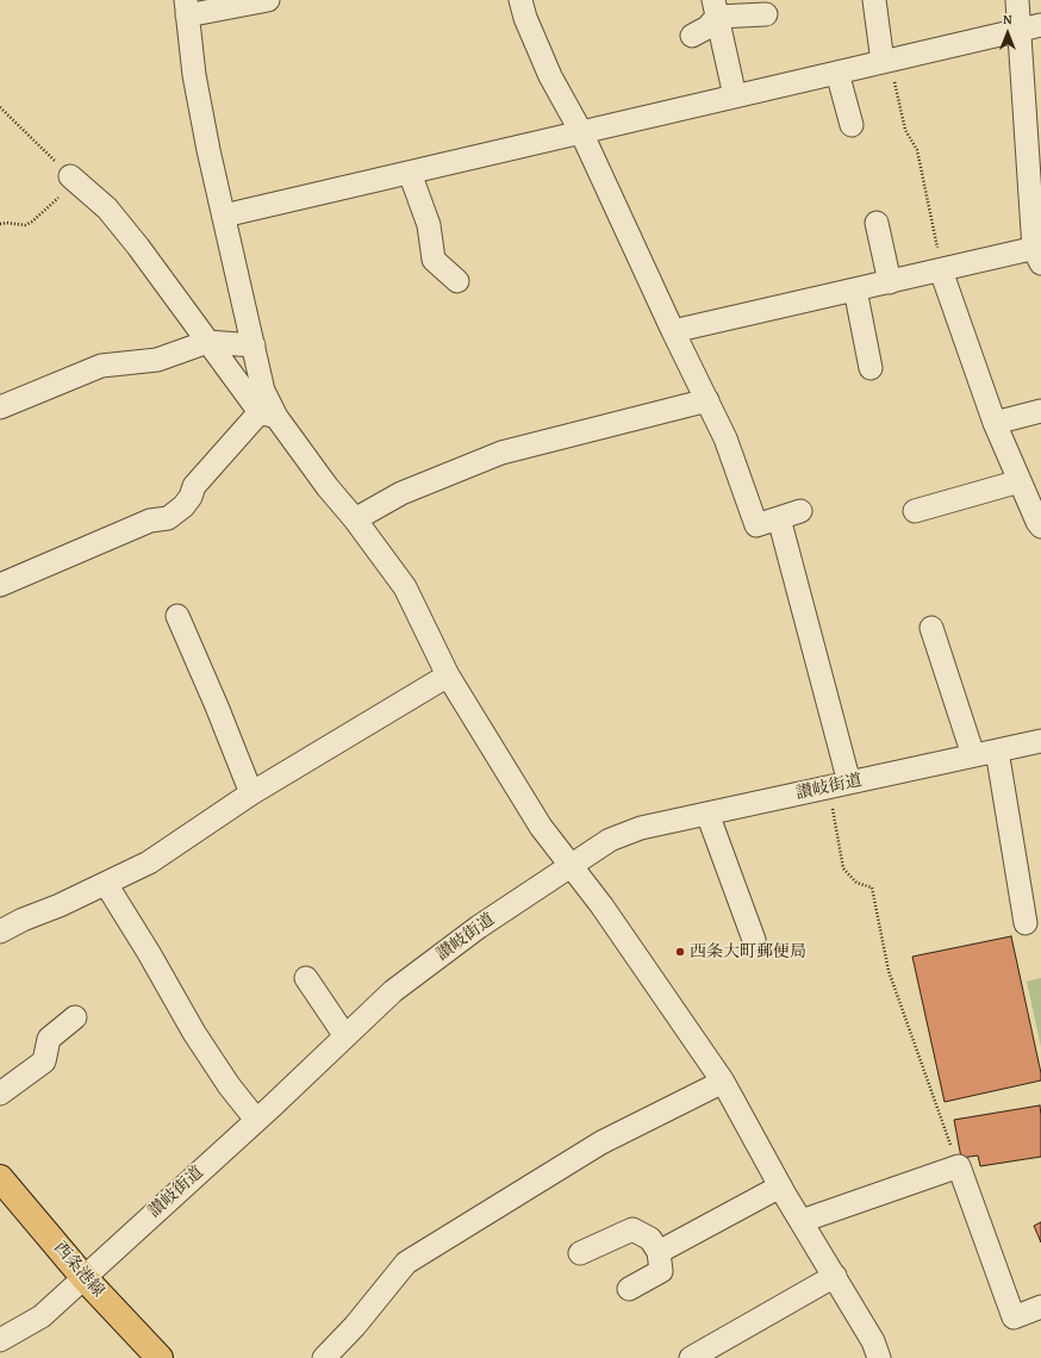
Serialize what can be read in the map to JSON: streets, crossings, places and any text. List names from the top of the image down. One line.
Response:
{"streets":{"main road":["西条港線"],"street":["讃岐街道"]},"crossings":[["讃岐街道","西条港線"]],"places":["西条大町郵便局"],"north":"top"}
